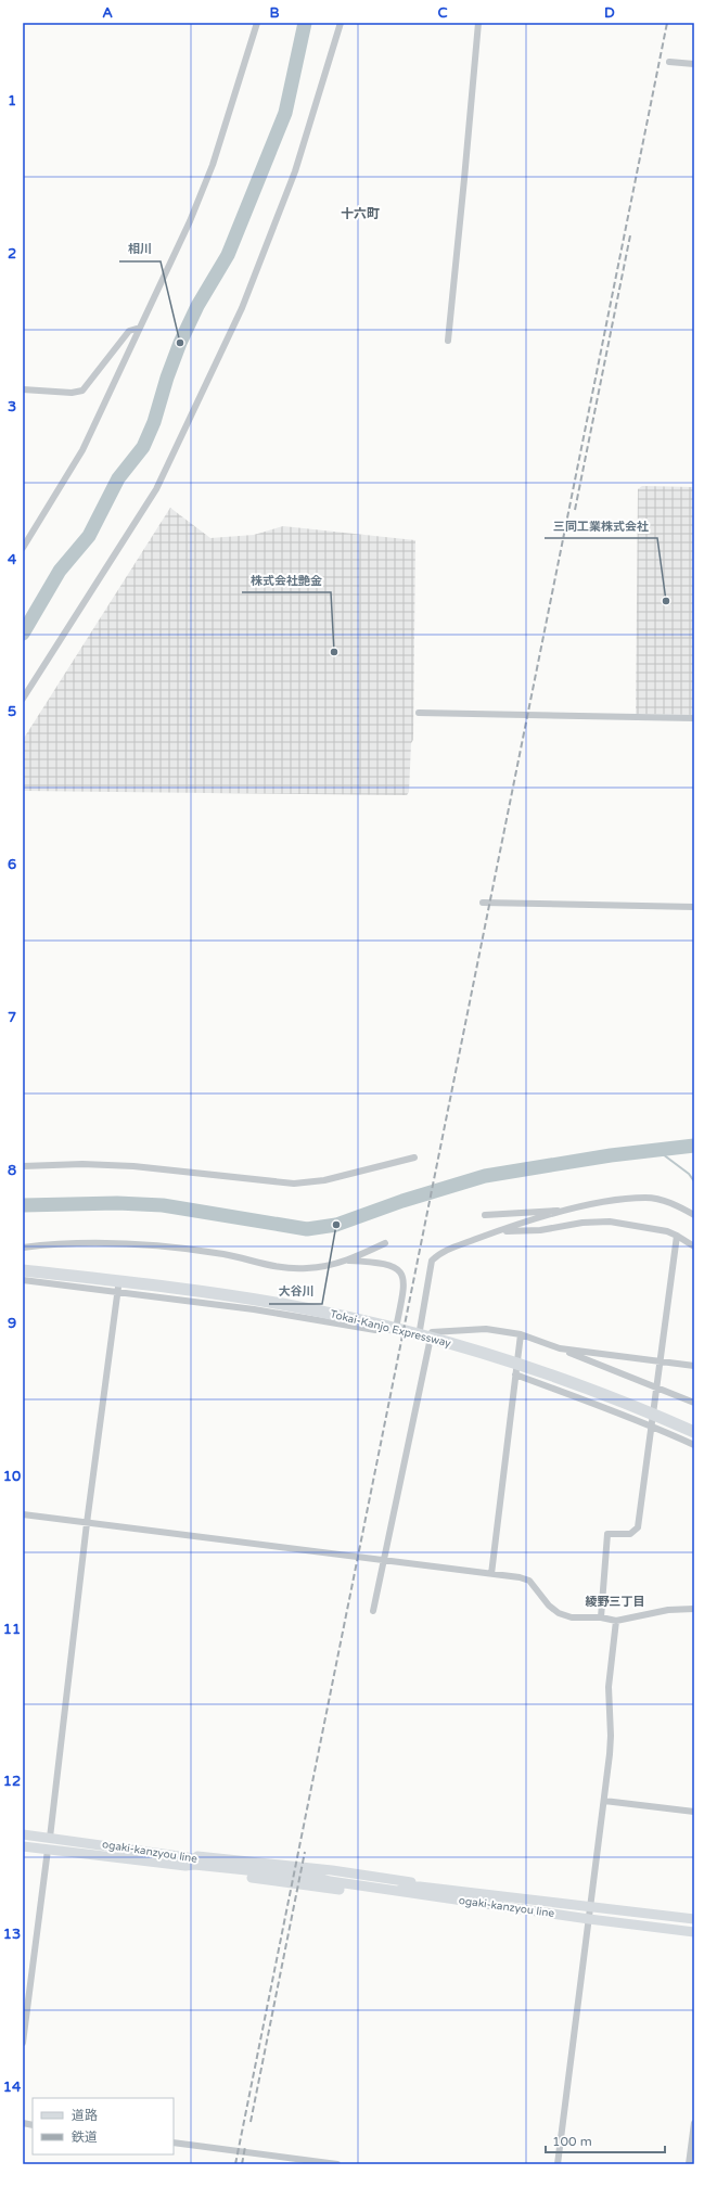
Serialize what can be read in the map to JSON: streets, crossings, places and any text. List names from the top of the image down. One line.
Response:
{"streets":{"highway":["Tokai-Kanjo Expressway"],"main road":["ogaki-kanzyou line"]},"districts":["十六町","綾野三丁目"],"places":["相川","三同工業株式会社","株式会社艶金","大谷川"],"legend":["道路","鉄道"],"scale_bar":"100 m","grid":{"columns":["A","B","C","D"],"rows":["1","2","3","4","5","6","7","8","9","10","11","12","13","14"]}}
